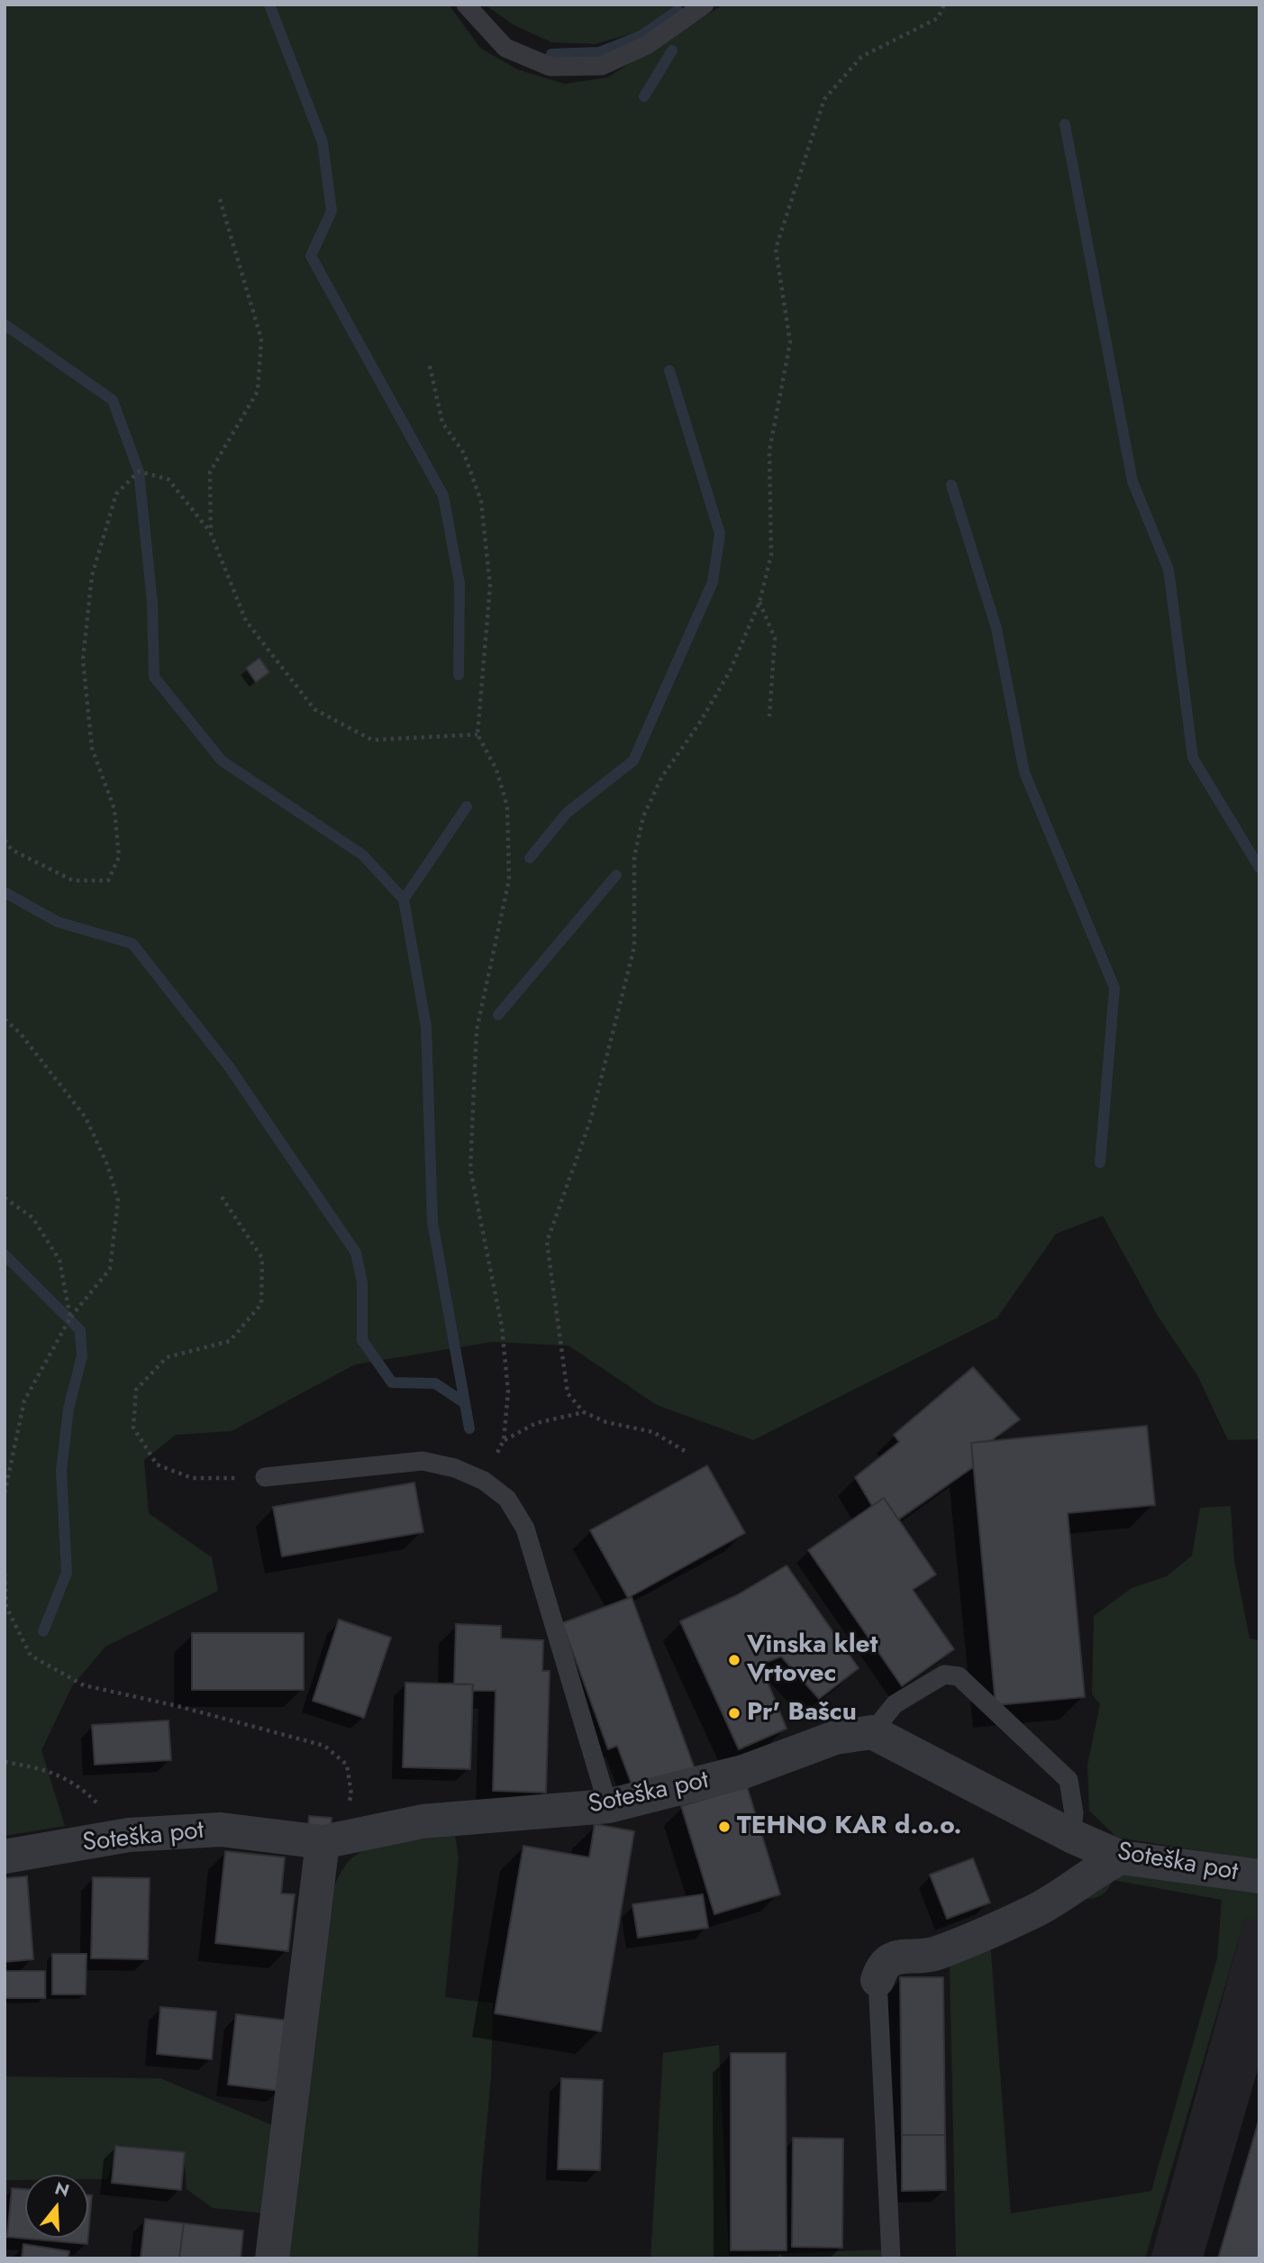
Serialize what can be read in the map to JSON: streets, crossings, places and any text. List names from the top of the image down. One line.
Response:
{"streets":{"street":["Soteška pot"]},"places":["Vinska klet Vrtovec","Pr' Bašcu","TEHNO KAR d.o.o."],"north":"top"}
